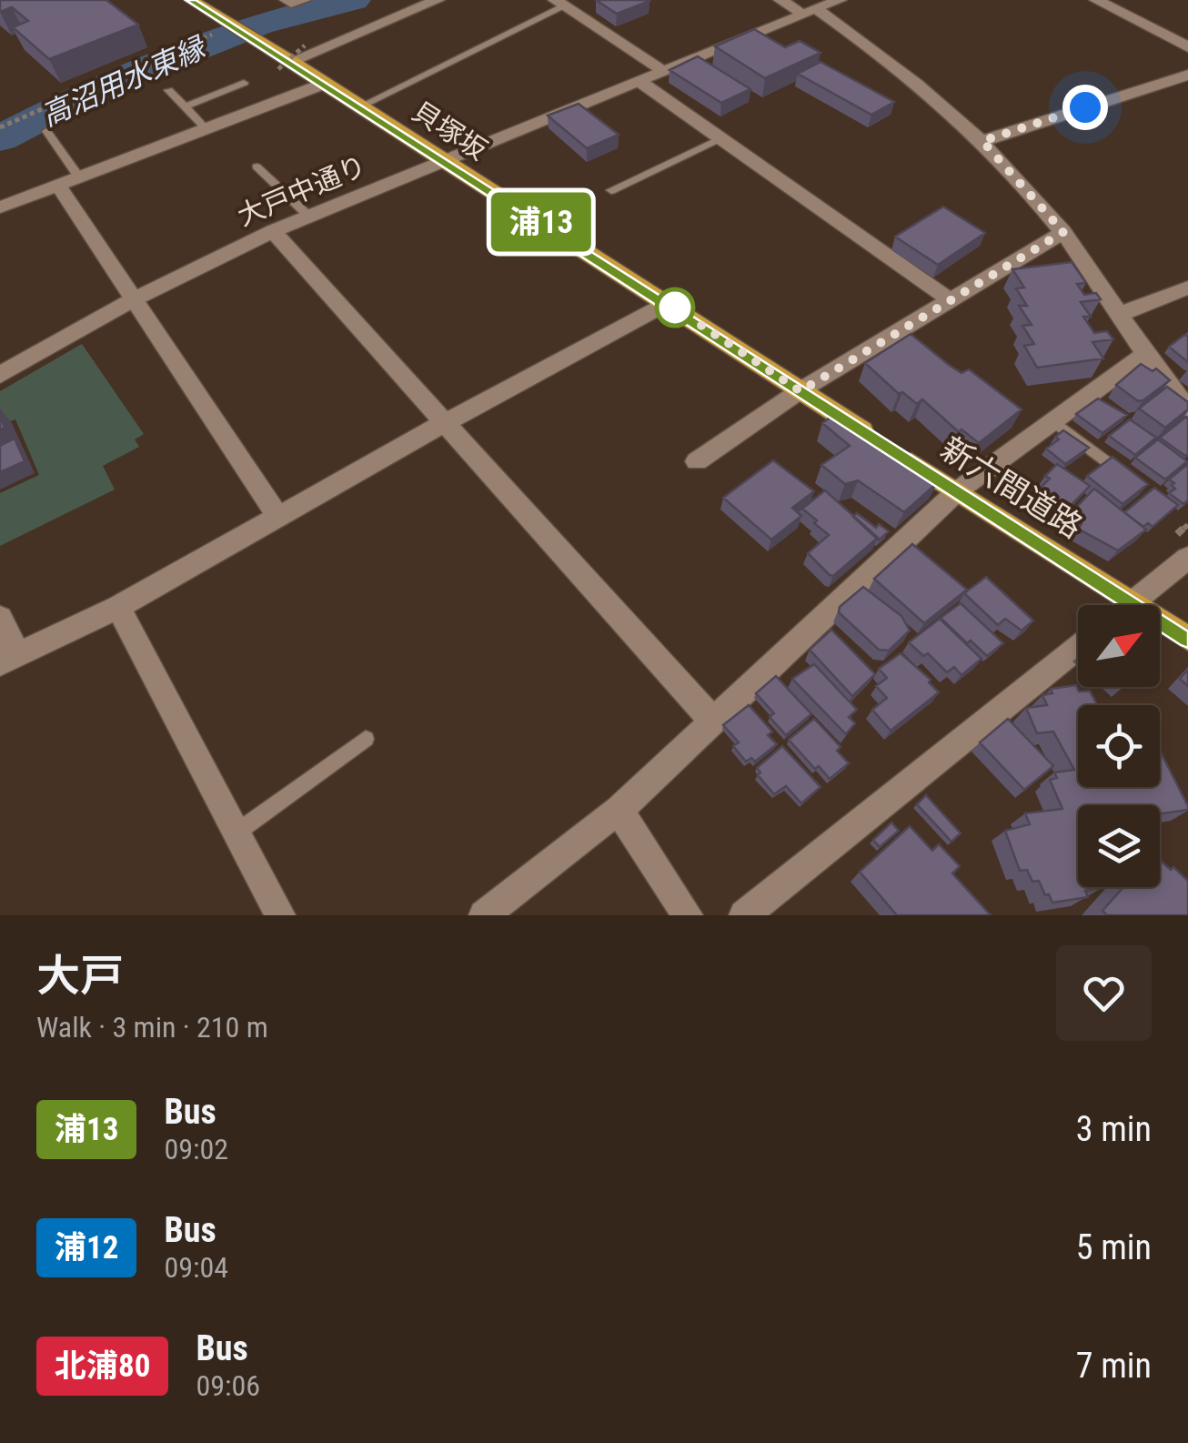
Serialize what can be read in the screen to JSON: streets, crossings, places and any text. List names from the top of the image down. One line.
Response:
{"streets":{"main road":["貝塚坂","新六間道路"],"street":["大戸中通り"]},"crossings":[["貝塚坂","大戸中通り"],["貝塚坂","新六間道路"]],"water":["高沼用水東縁"],"lines":["bus line 浦13"],"north":"top right","page":{"on_map":"浦13","heading":["大戸","Walk · 3 min · 210 m"],"list":[{"mark":"浦13","name":"Bus","note":"09:02","value":"3 min"},{"mark":"浦12","name":"Bus","note":"09:04","value":"5 min"},{"mark":"北浦80","name":"Bus","note":"09:06","value":"7 min"}]}}
